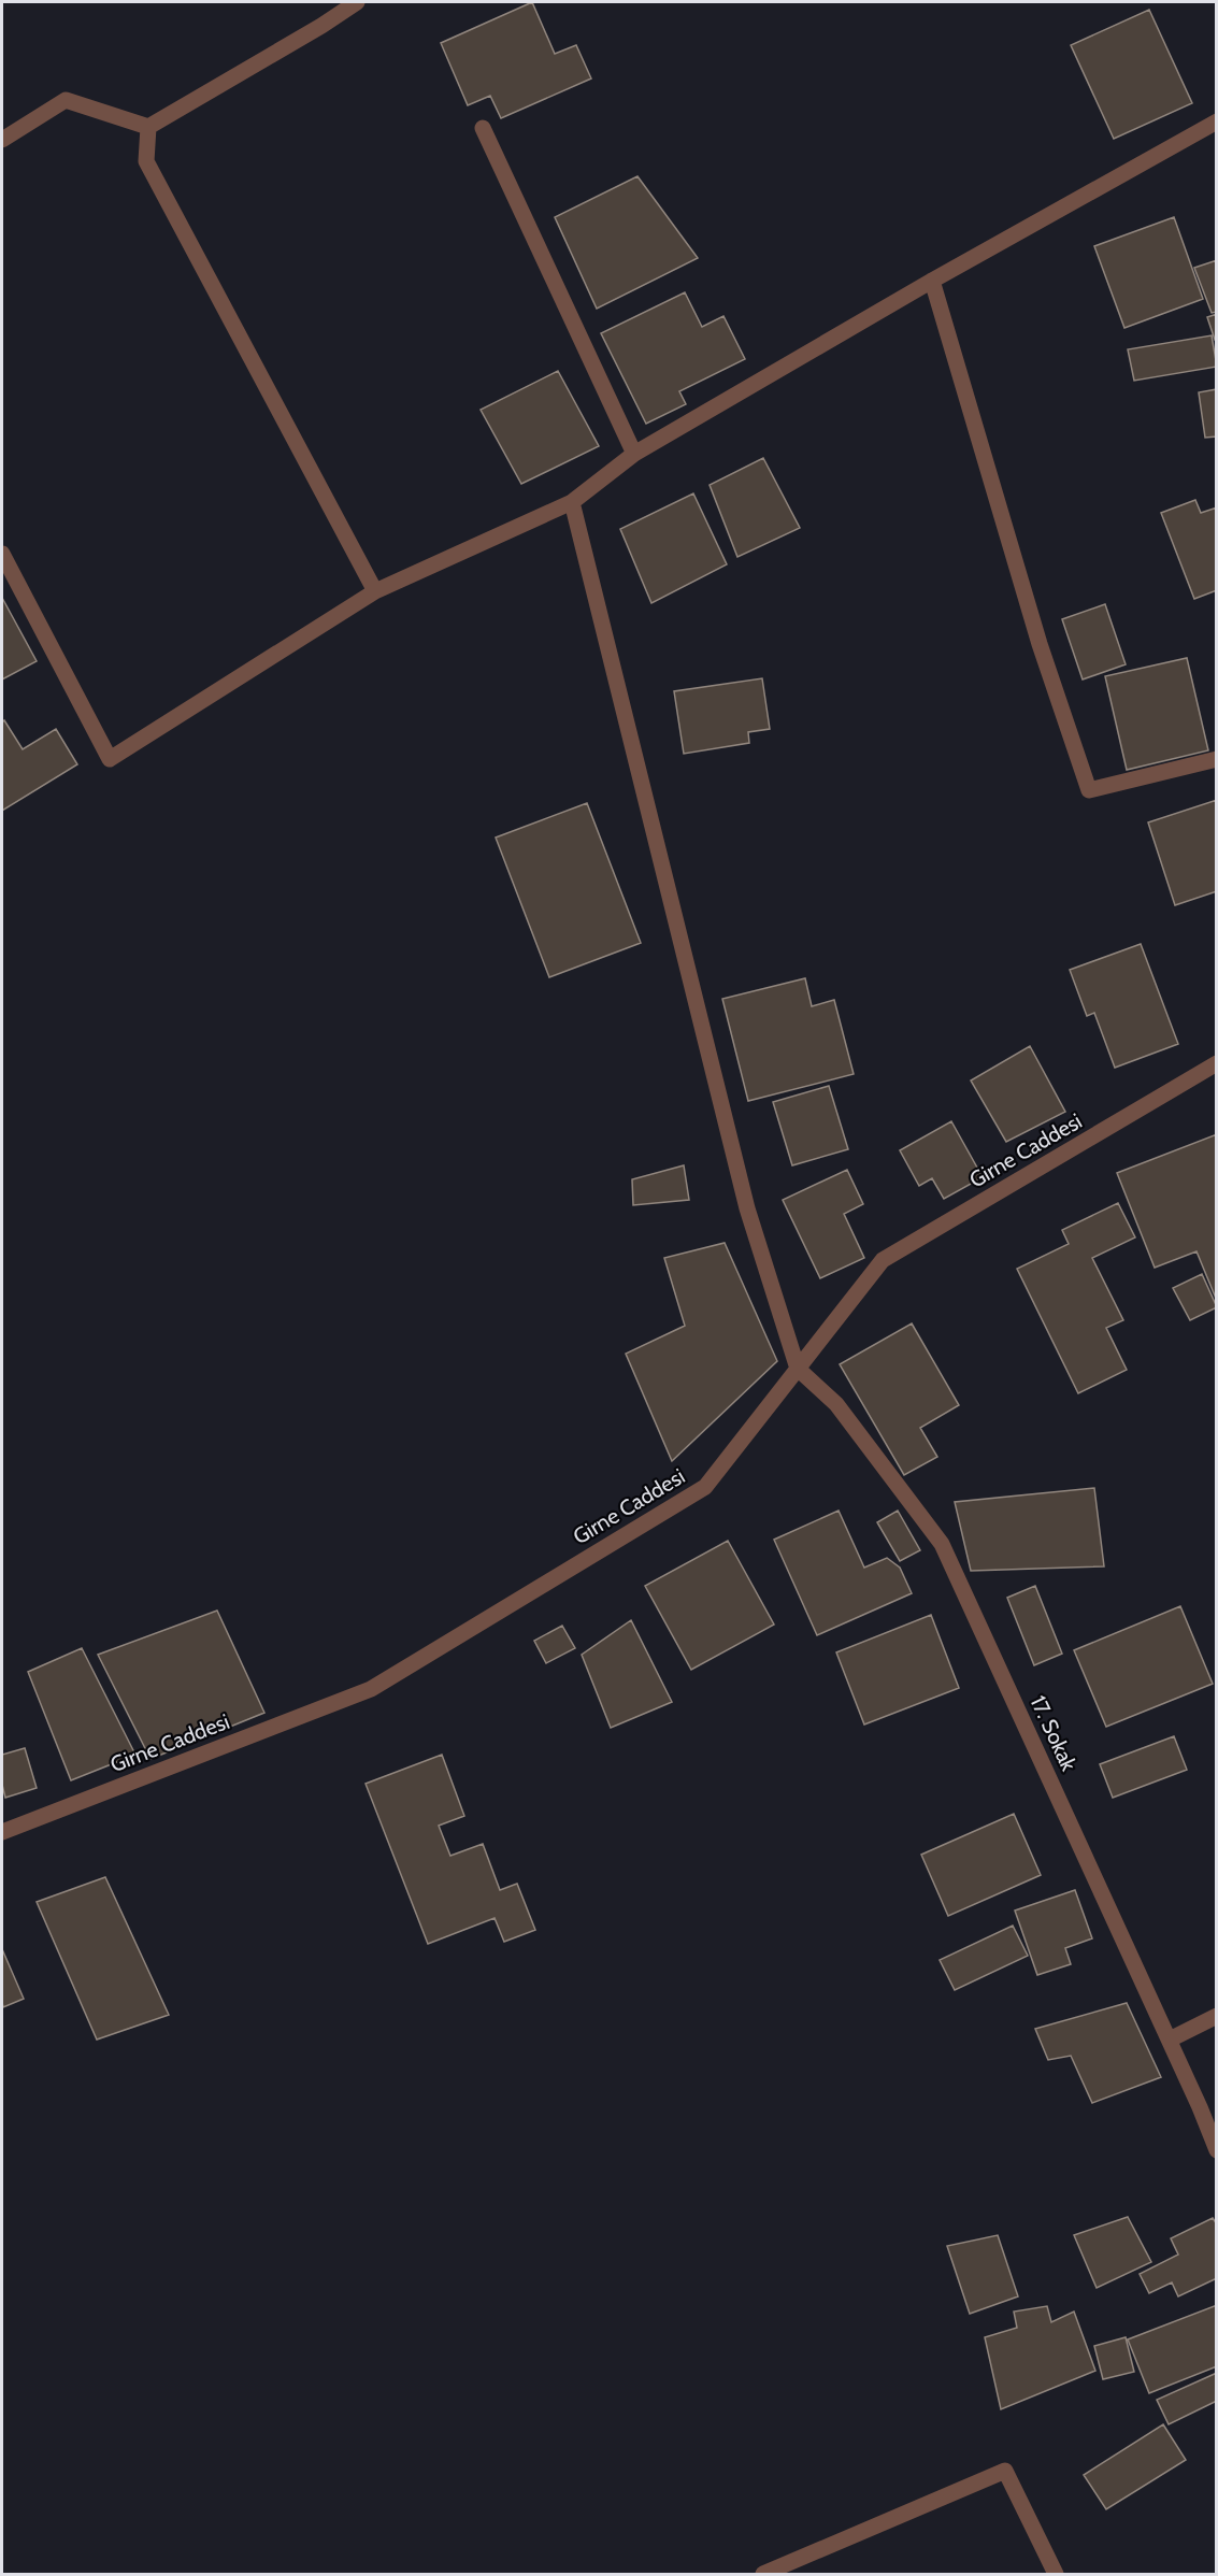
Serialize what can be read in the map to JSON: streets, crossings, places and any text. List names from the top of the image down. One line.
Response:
{"streets":{"street":["Girne Caddesi","17. Sokak"]},"crossings":[["Girne Caddesi","17. Sokak"]]}
